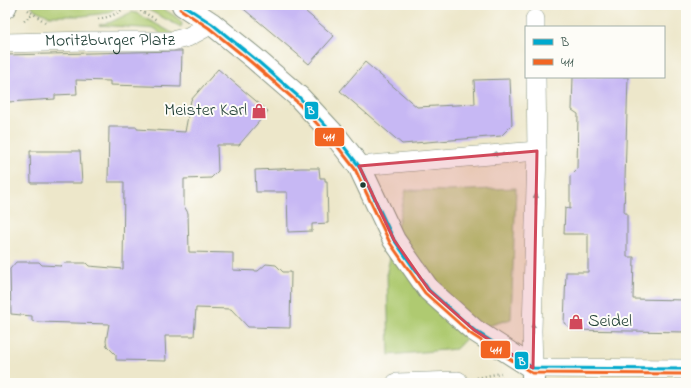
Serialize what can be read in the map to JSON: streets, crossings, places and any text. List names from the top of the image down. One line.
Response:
{"streets":{"street":["Moritzburger Platz"]},"places":{"shop":["Meister Karl","Seidel"]},"lines":["transit line B","transit line 411"],"legend":["B","411"]}
